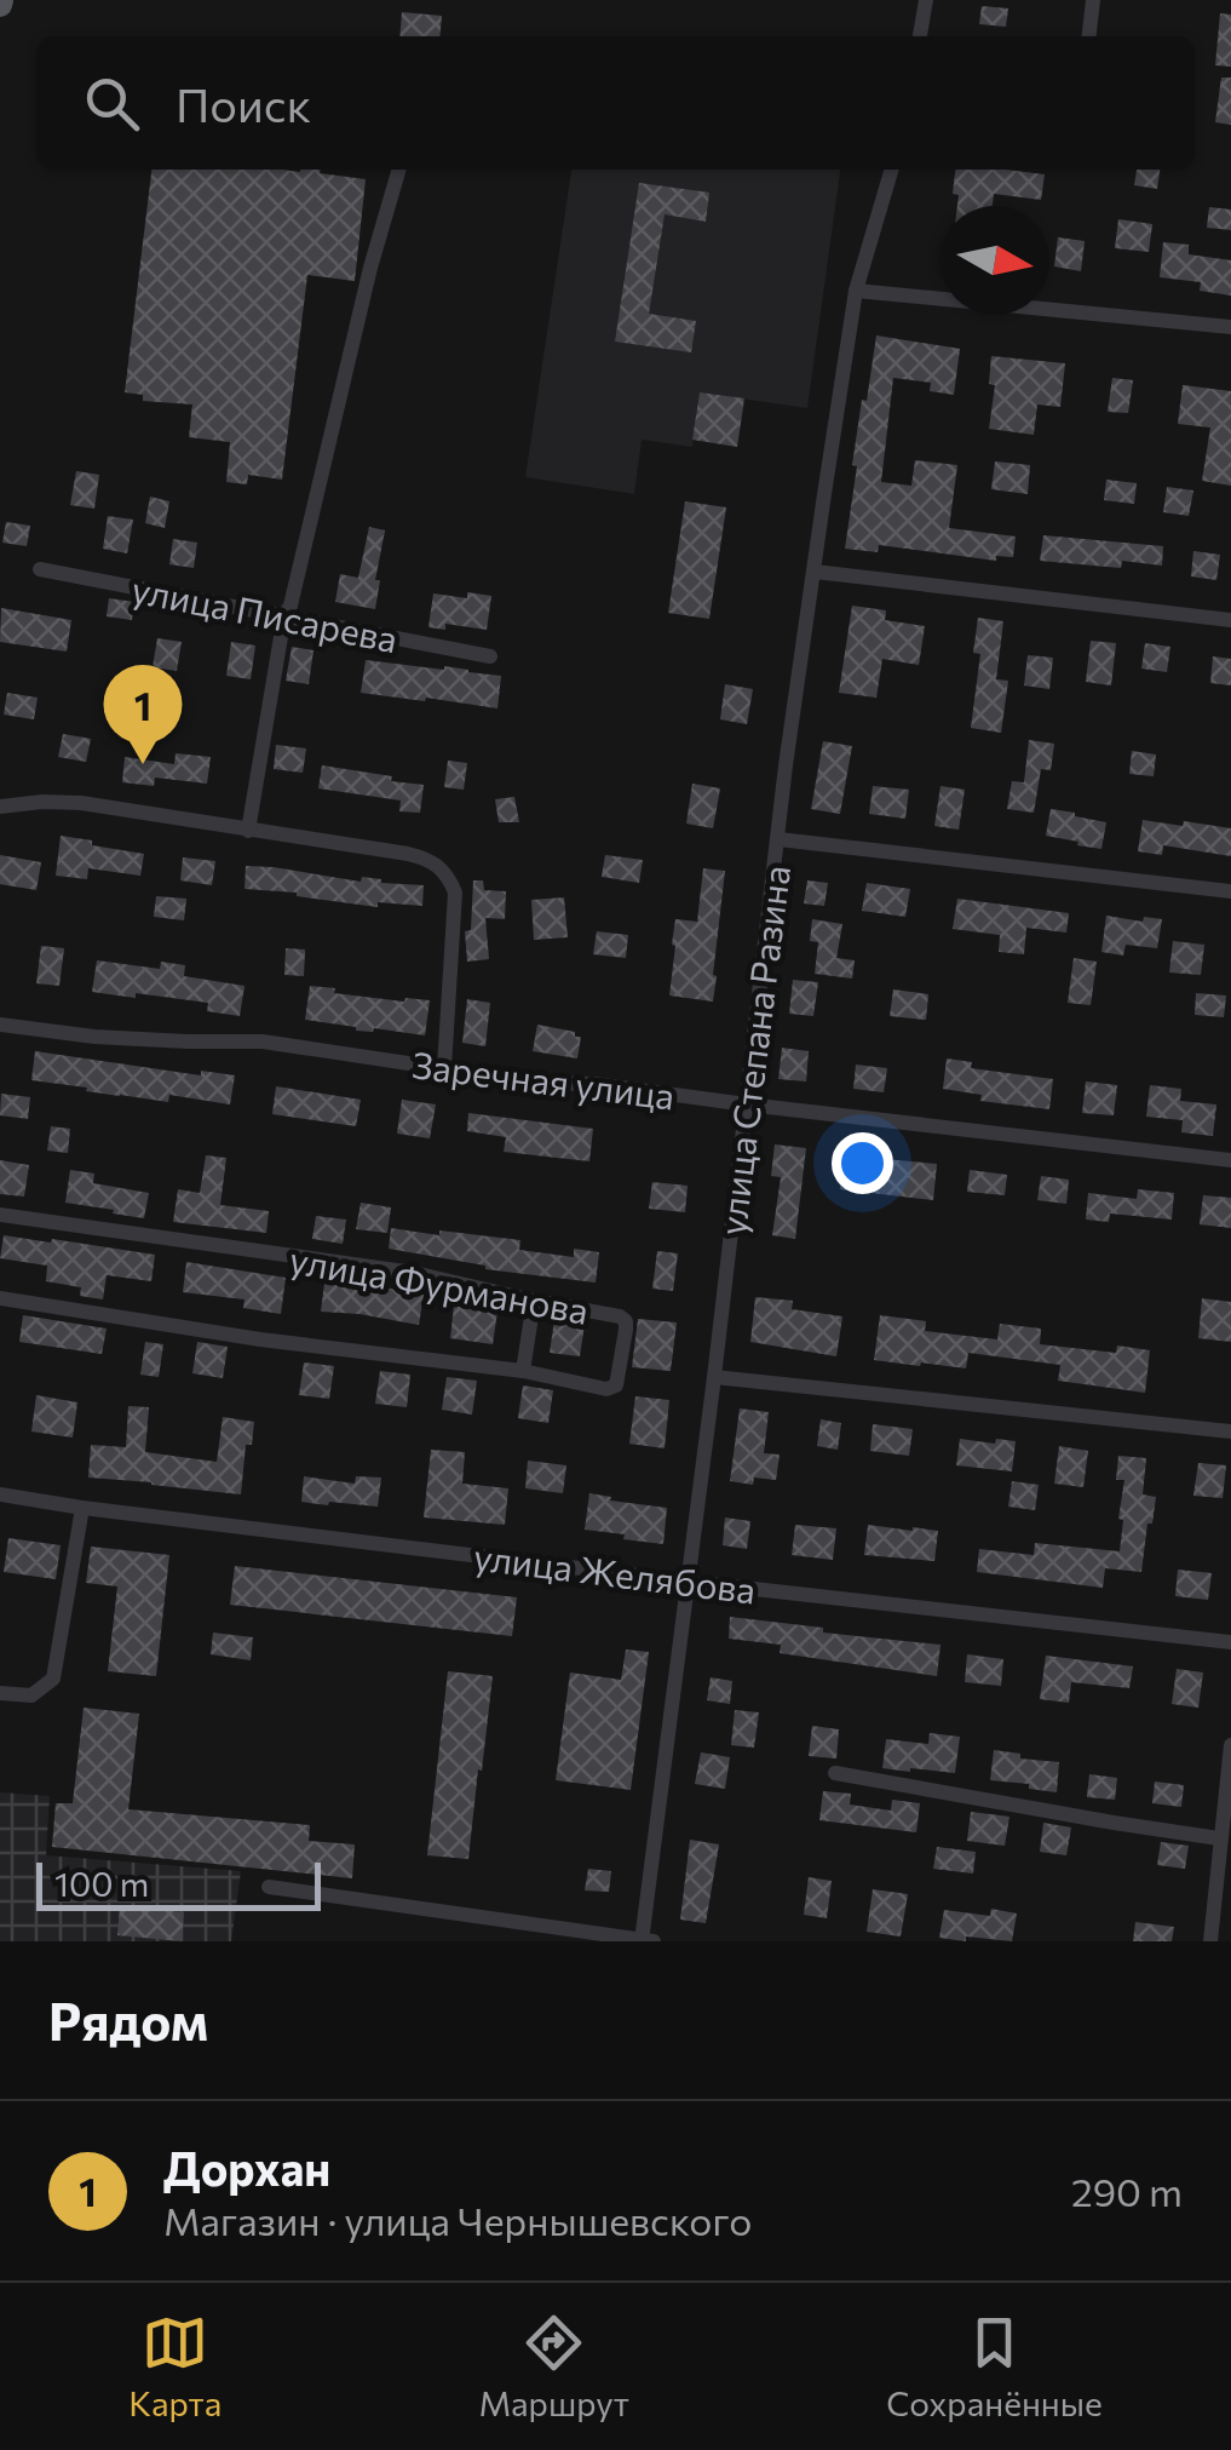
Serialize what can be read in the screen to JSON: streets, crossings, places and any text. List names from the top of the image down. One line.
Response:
{"streets":{"street":["улица Писарева","улица Степана Разина","Заречная улица","улица Фурманова","улица Желябова"]},"crossings":[["улица Степана Разина","Заречная улица"],["улица Степана Разина","улица Желябова"]],"scale_bar":"100 m","north":"right","page":{"search":"Поиск","pins":"1","scale":"100 m","heading":"Рядом","list":[{"mark":"1","name":"Дорхан","note":"Магазин · улица Чернышевского","value":"290 m"}],"nav":["Карта","Маршрут","Сохранённые"]}}
